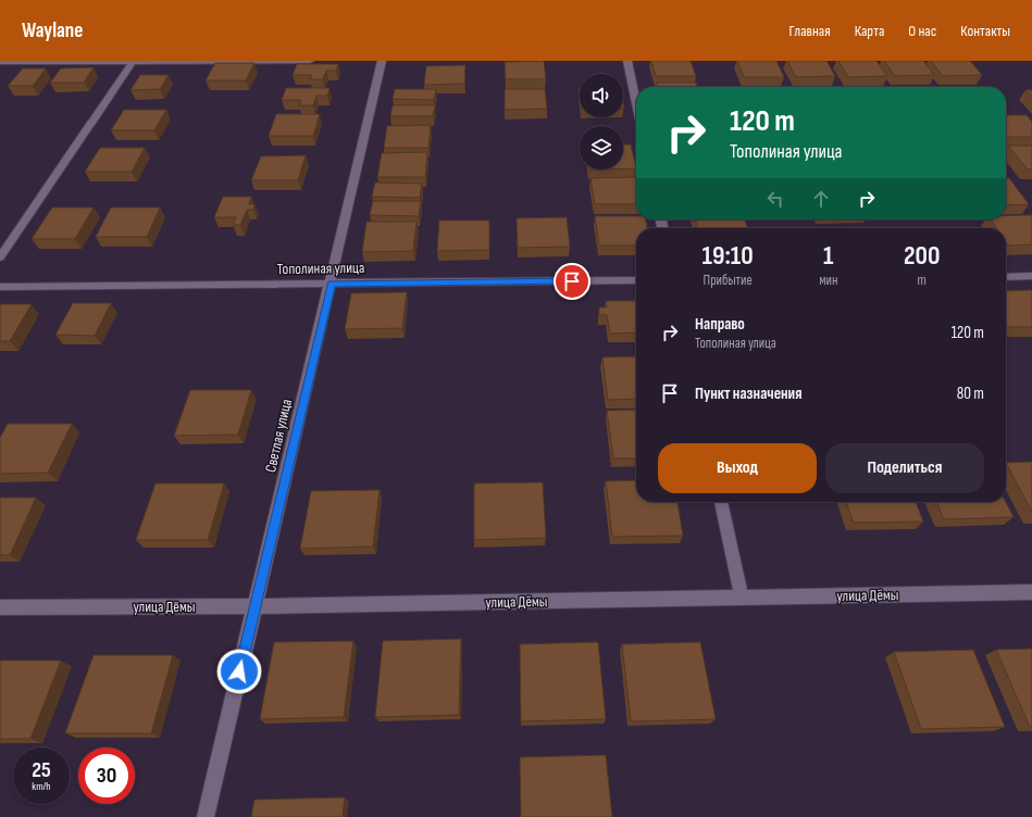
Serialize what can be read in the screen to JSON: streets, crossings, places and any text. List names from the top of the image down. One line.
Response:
{"streets":{"street":["Тополиная улица","Светлая улица","улица Дёмы"]},"crossings":[["Тополиная улица","Светлая улица"],["Светлая улица","улица Дёмы"]],"page":{"header":"Waylane","nav":["Главная","Карта","О нас","Контакты"],"turn":["120 m","Тополиная улица"],"eta":["19:10","Прибытие","1","мин","200","m"],"list":[{"name":"Направо","note":"Тополиная улица","value":"120 m"},{"name":"Пункт назначения","value":"80 m"}],"buttons":["Выход","Поделиться"],"speed":"25 km/h","limit":"30"}}
